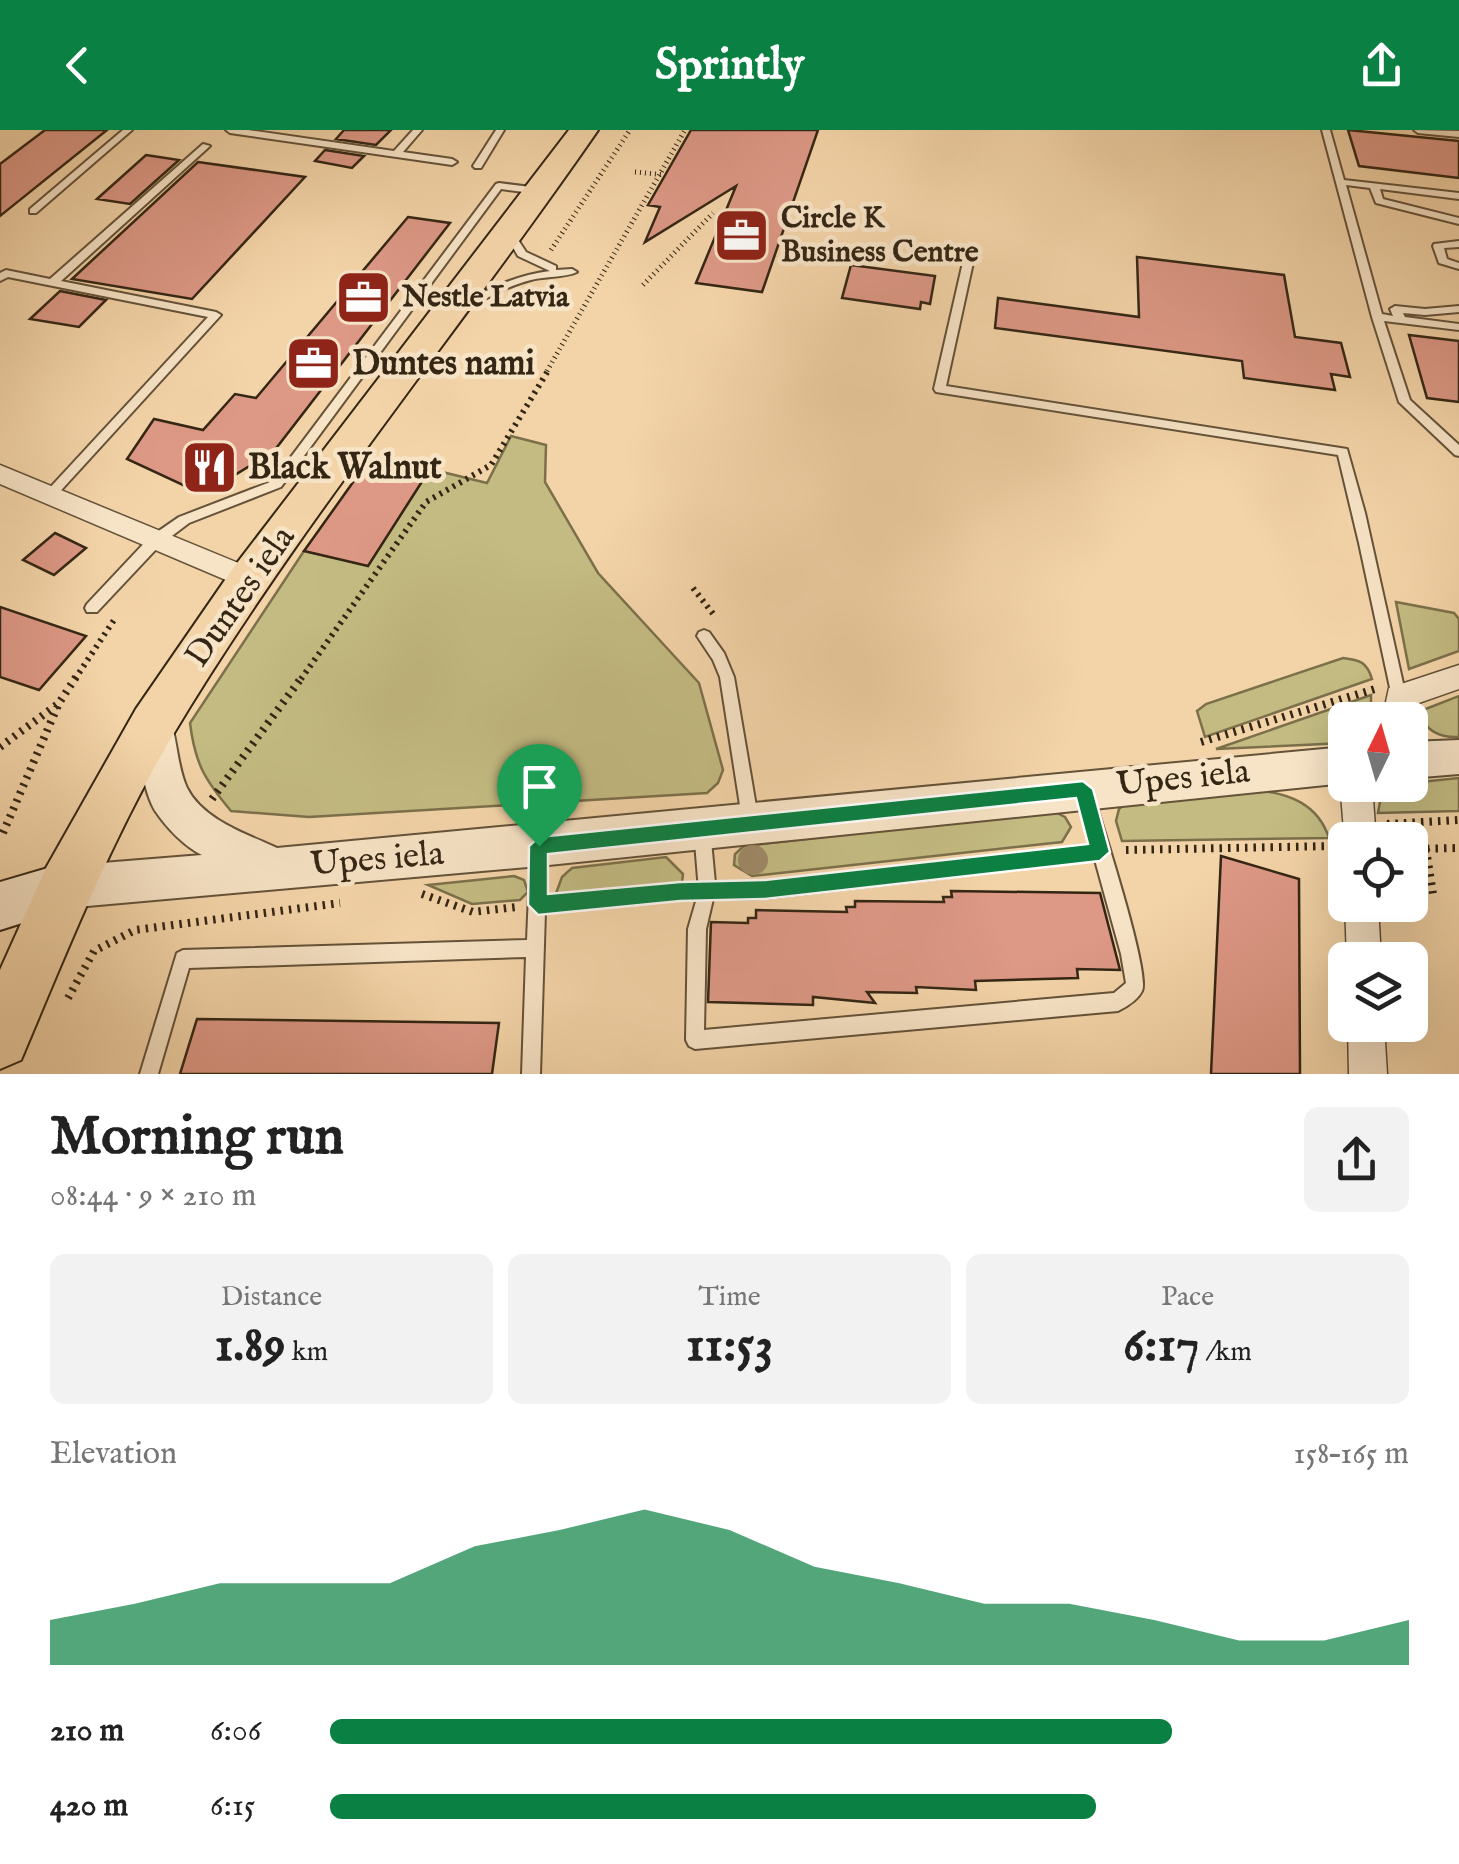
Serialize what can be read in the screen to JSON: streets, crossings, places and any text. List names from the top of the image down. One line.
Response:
{"streets":{"main road":["Duntes iela"],"street":["Upes iela"]},"crossings":[["Duntes iela","Upes iela"]],"places":{"office":["Circle K Business Centre","Nestle Latvia","Duntes nami"],"restaurant":["Black Walnut"]},"north":"top","page":{"header":"Sprintly","heading":["Morning run","08:44 · 9 × 210 m"],"stats":[["Distance","1.89 km"],["Time","11:53"],["Pace","6:17 /km"]],"chart":["Elevation","158–165 m"],"list":[{"name":"210 m","note":"6:06"},{"name":"420 m","note":"6:15"}]}}
